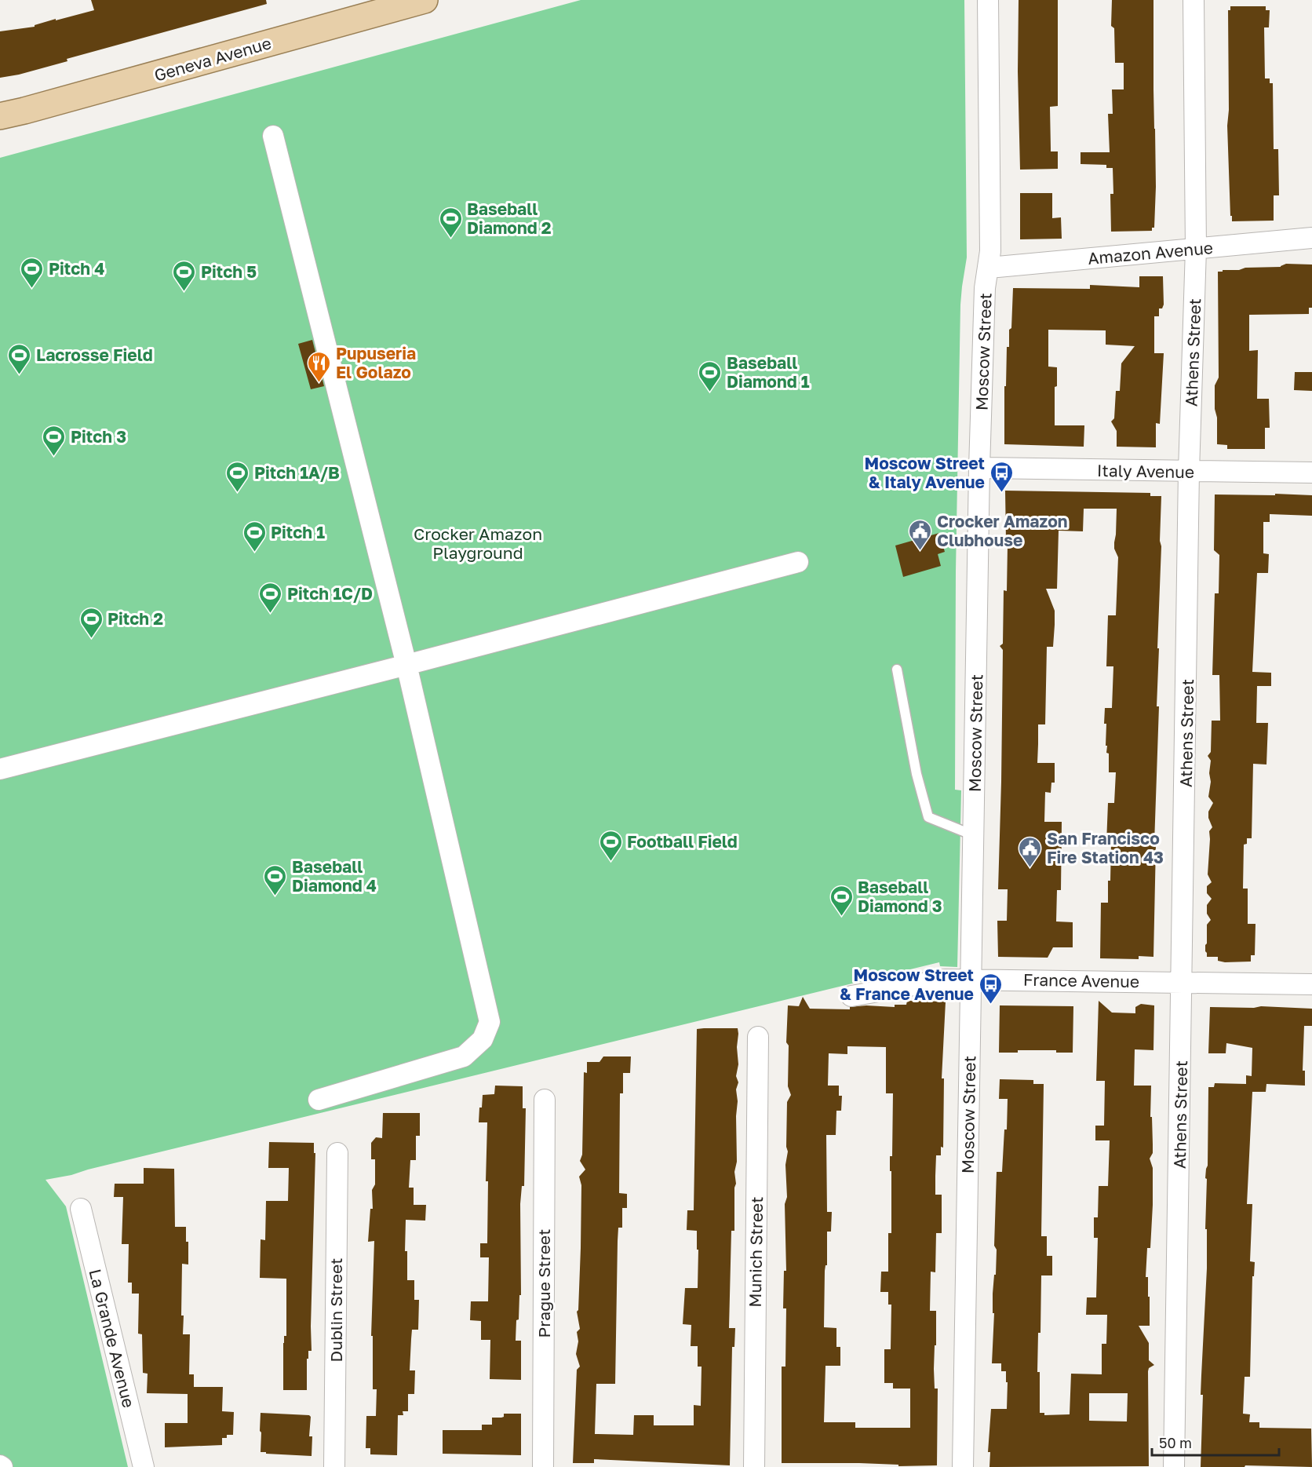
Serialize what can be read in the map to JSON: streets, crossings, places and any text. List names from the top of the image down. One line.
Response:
{"streets":{"main road":["Geneva Avenue"],"street":["Amazon Avenue","Moscow Street","Athens Street","Italy Avenue","France Avenue","Munich Street","Prague Street","Dublin Street","La Grande Avenue"]},"crossings":[["Amazon Avenue","Moscow Street"],["Amazon Avenue","Athens Street"],["Moscow Street","Italy Avenue"],["Moscow Street","France Avenue"],["Athens Street","Italy Avenue"],["Athens Street","France Avenue"]],"parks":["Crocker Amazon Playground"],"places":{"sports":["Baseball Diamond 2","Pitch 4","Pitch 5","Lacrosse Field","Baseball Diamond 1","Pitch 3","Pitch 1A/B","Pitch 1","Pitch 1C/D","Pitch 2","Football Field","Baseball Diamond 4","Baseball Diamond 3"],"restaurant":["Pupuseria El Golazo"],"bus stop":["Moscow Street & Italy Avenue","Moscow Street & France Avenue"],"public building":["Crocker Amazon Clubhouse","San Francisco Fire Station 43"]},"scale_bar":"50 m"}
